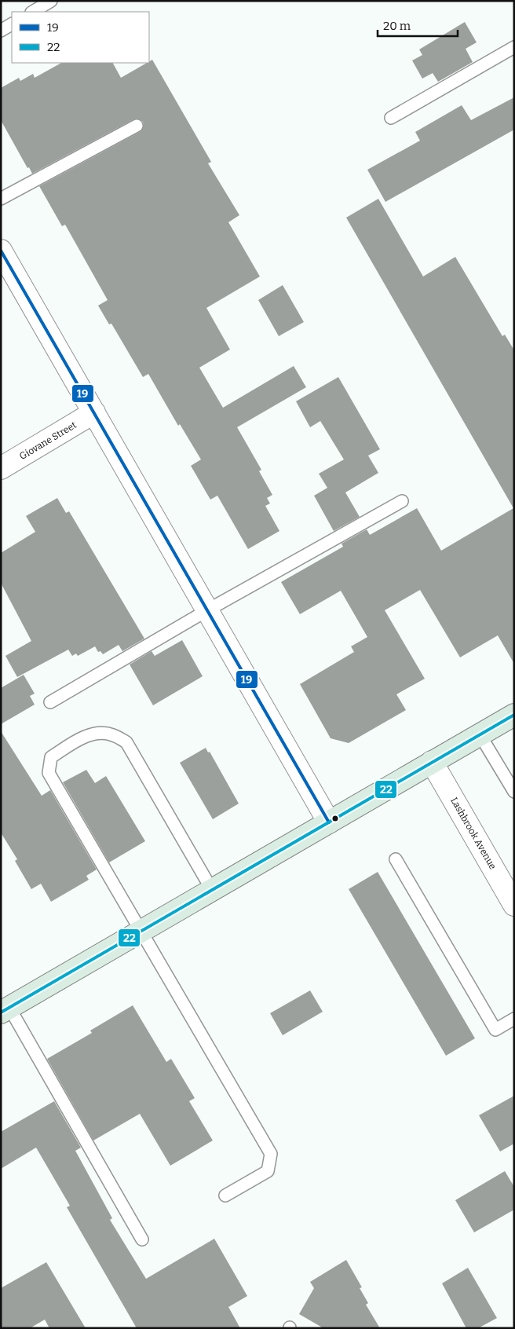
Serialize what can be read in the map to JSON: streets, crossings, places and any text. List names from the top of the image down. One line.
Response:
{"streets":{"street":["Giovane Street","Lashbrook Avenue"]},"lines":["transit line 19","transit line 22"],"legend":["19","22"],"scale_bar":"20 m"}
